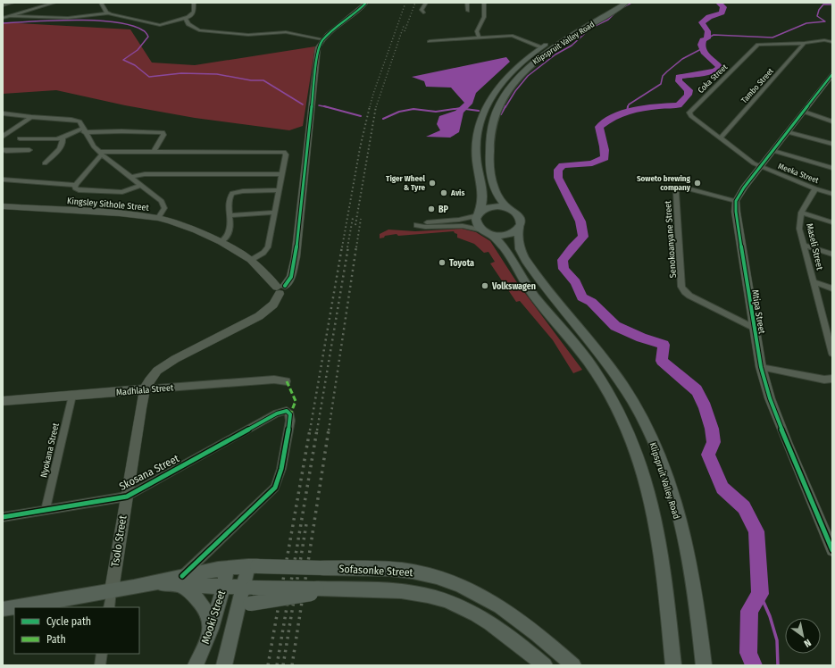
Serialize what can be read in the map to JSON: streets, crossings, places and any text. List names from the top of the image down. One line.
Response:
{"streets":{"main road":["Klipspruit Valley Road","Sofasonke Street","Mooki Street"],"street":["Coka Street","Tambo Street","Meeka Street","Kingsley Sithole Street","Senokoanyane Street","Maseli Street","Mtipa Street","Madhlala Street","Nyokana Street","Skosana Street","Tsolo Street"]},"crossings":[["Coka Street","Tambo Street"],["Coka Street","Meeka Street"],["Meeka Street","Maseli Street"],["Senokoanyane Street","Mtipa Street"],["Madhlala Street","Nyokana Street"],["Madhlala Street","Tsolo Street"],["Nyokana Street","Skosana Street"],["Skosana Street","Tsolo Street"],["Skosana Street","Sofasonke Street"],["Tsolo Street","Sofasonke Street"],["Sofasonke Street","Mooki Street"]],"places":["Tiger Wheel & Tyre","Soweto brewing company","Avis","BP","Toyota","Volkswagen"],"legend":["Cycle path","Path"],"north":"bottom right"}
